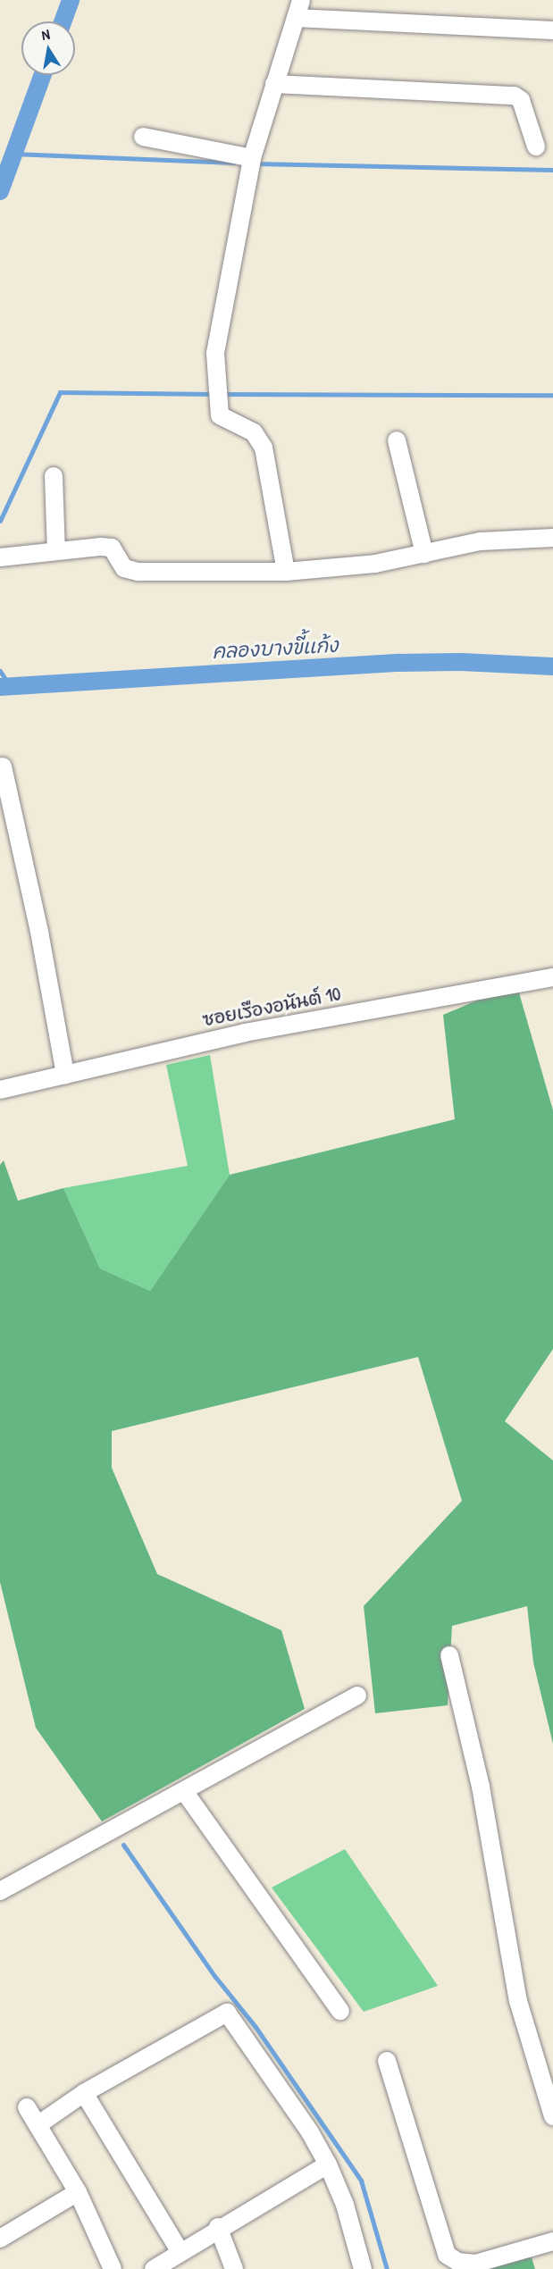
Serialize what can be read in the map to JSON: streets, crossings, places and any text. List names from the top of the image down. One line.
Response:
{"streets":{"street":["ซอยเรืองอนันต์ 10"]},"water":["คลองบางขี้แก้ง"],"north":"top"}
